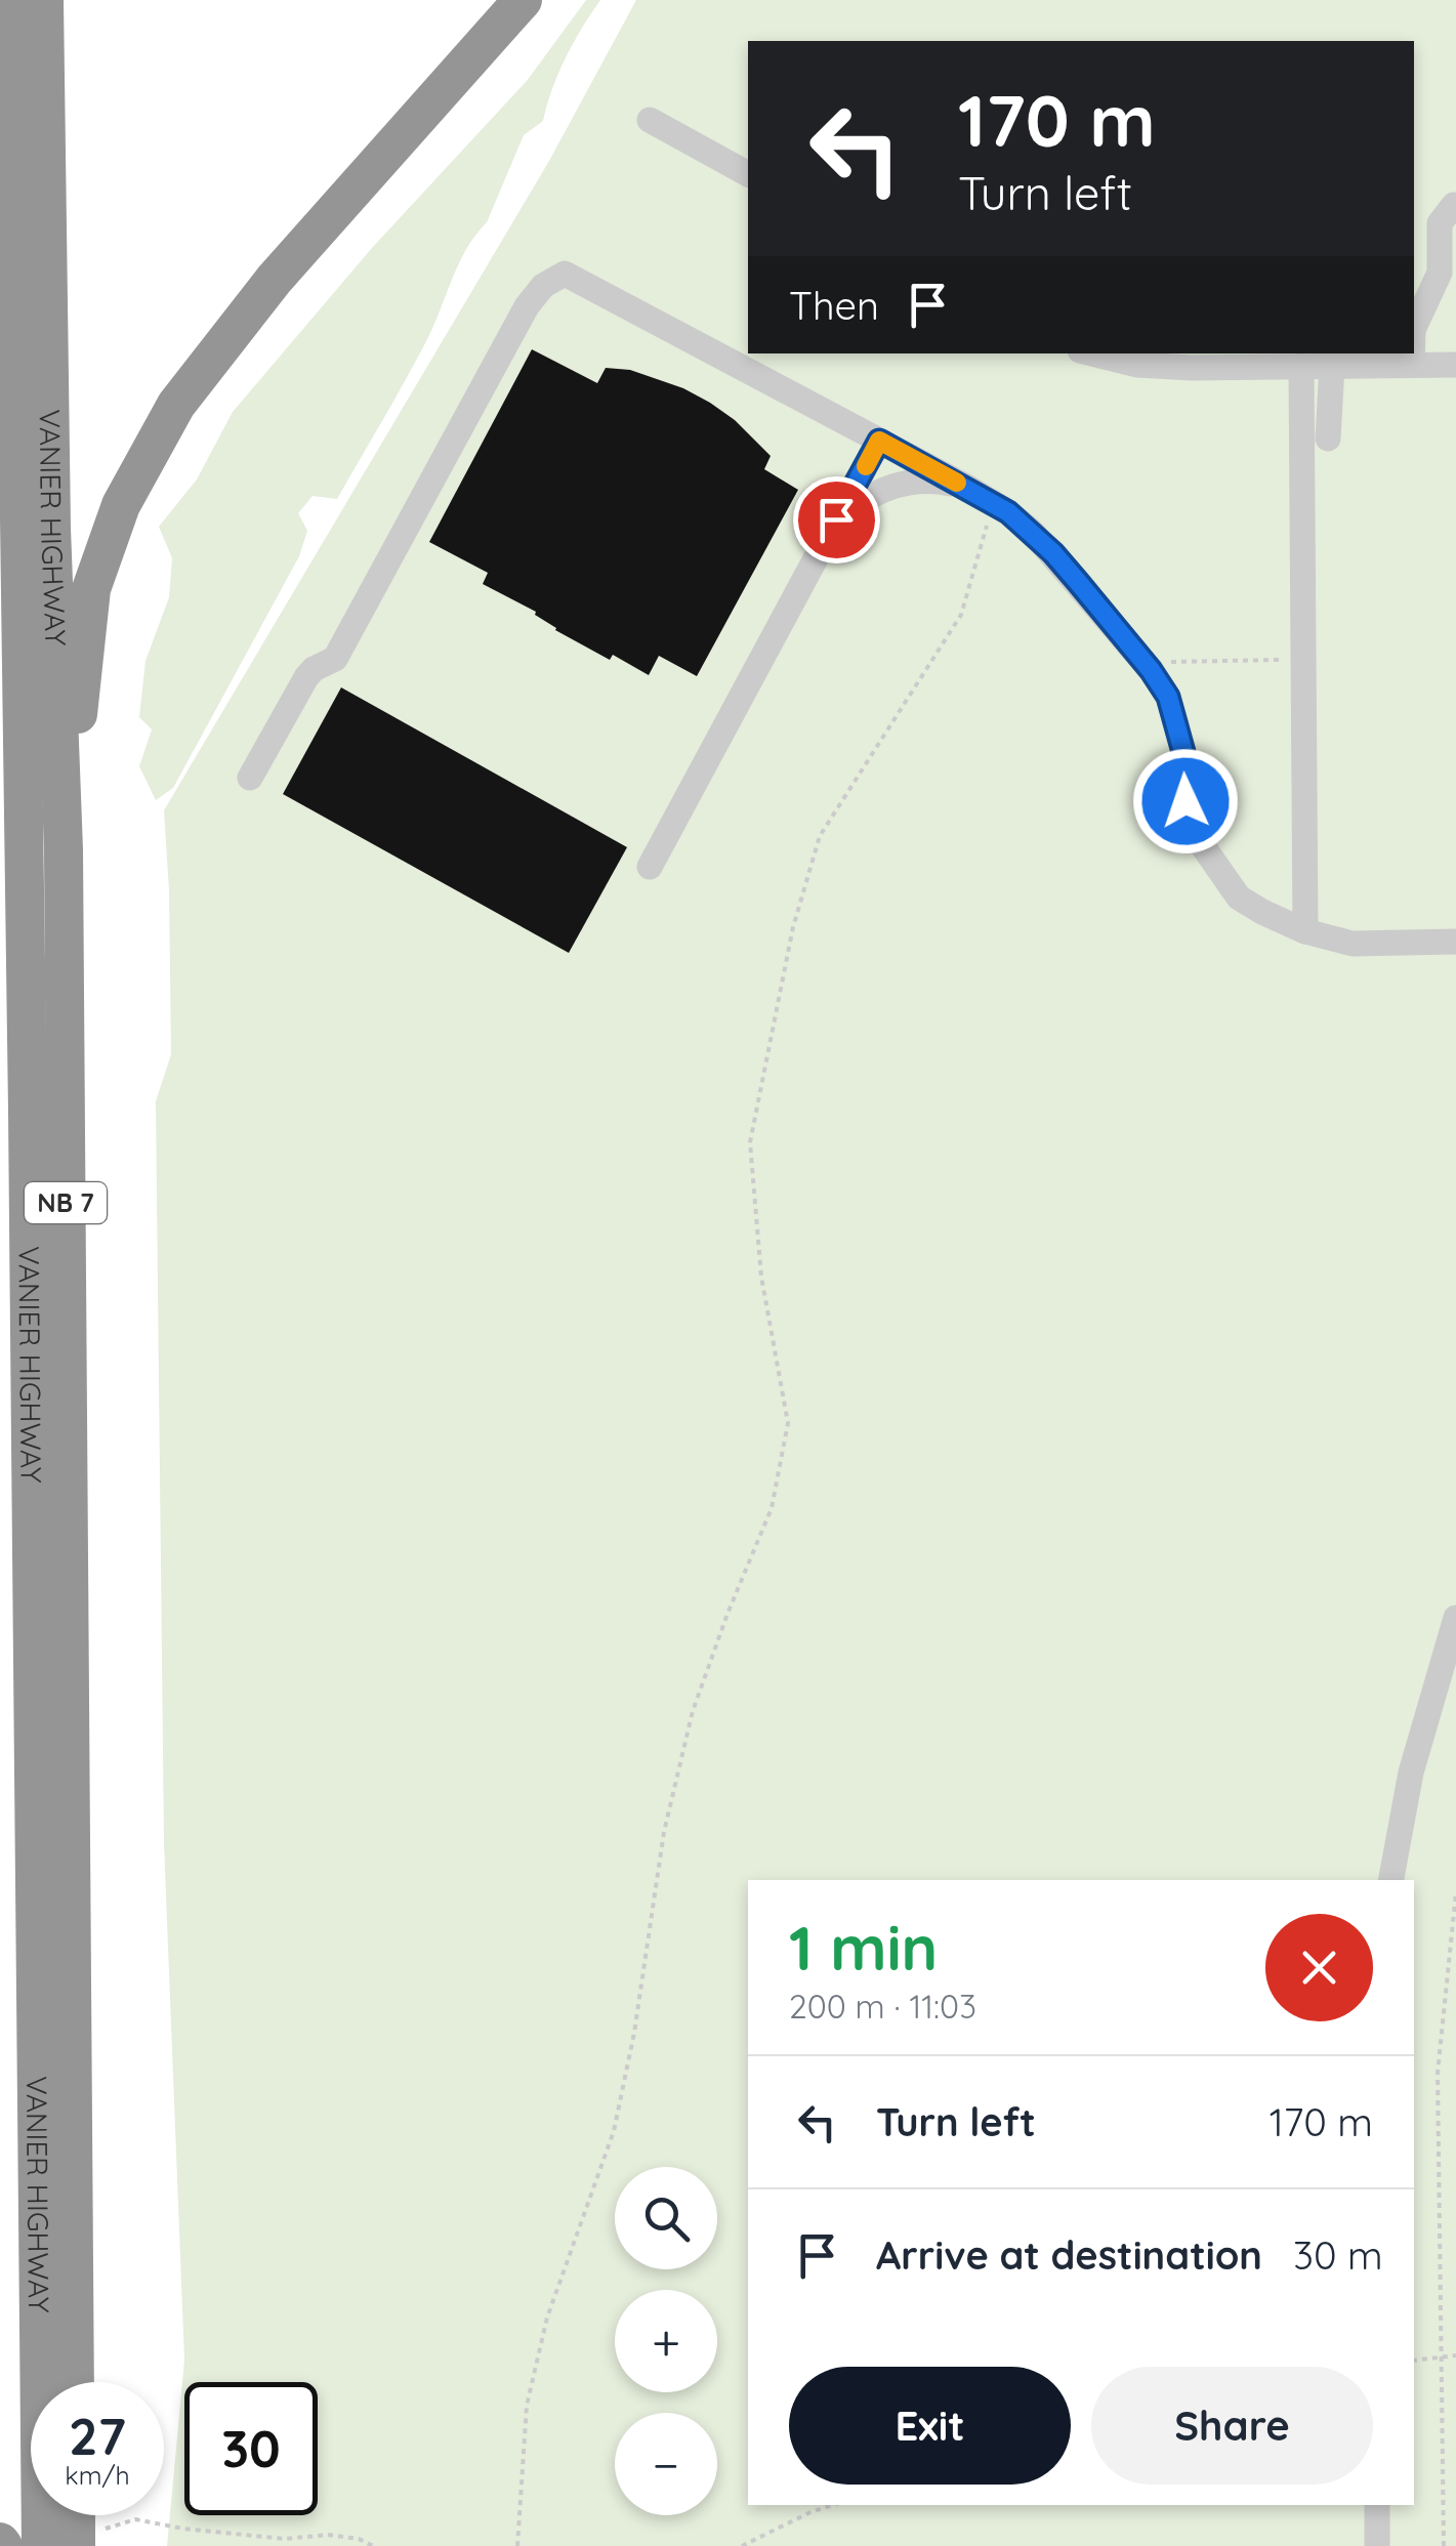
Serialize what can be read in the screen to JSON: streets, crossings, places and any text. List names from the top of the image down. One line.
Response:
{"streets":{"highway":["VANIER HIGHWAY","NB 7"]},"page":{"turn":["170 m","Turn left"],"then":"Then","heading":["1 min","200 m · 11:03"],"list":[{"name":"Turn left","value":"170 m"},{"name":"Arrive at destination","value":"30 m"}],"map_buttons":["+","−"],"buttons":["Exit","Share"],"speed":"27 km/h","limit":"30"}}
